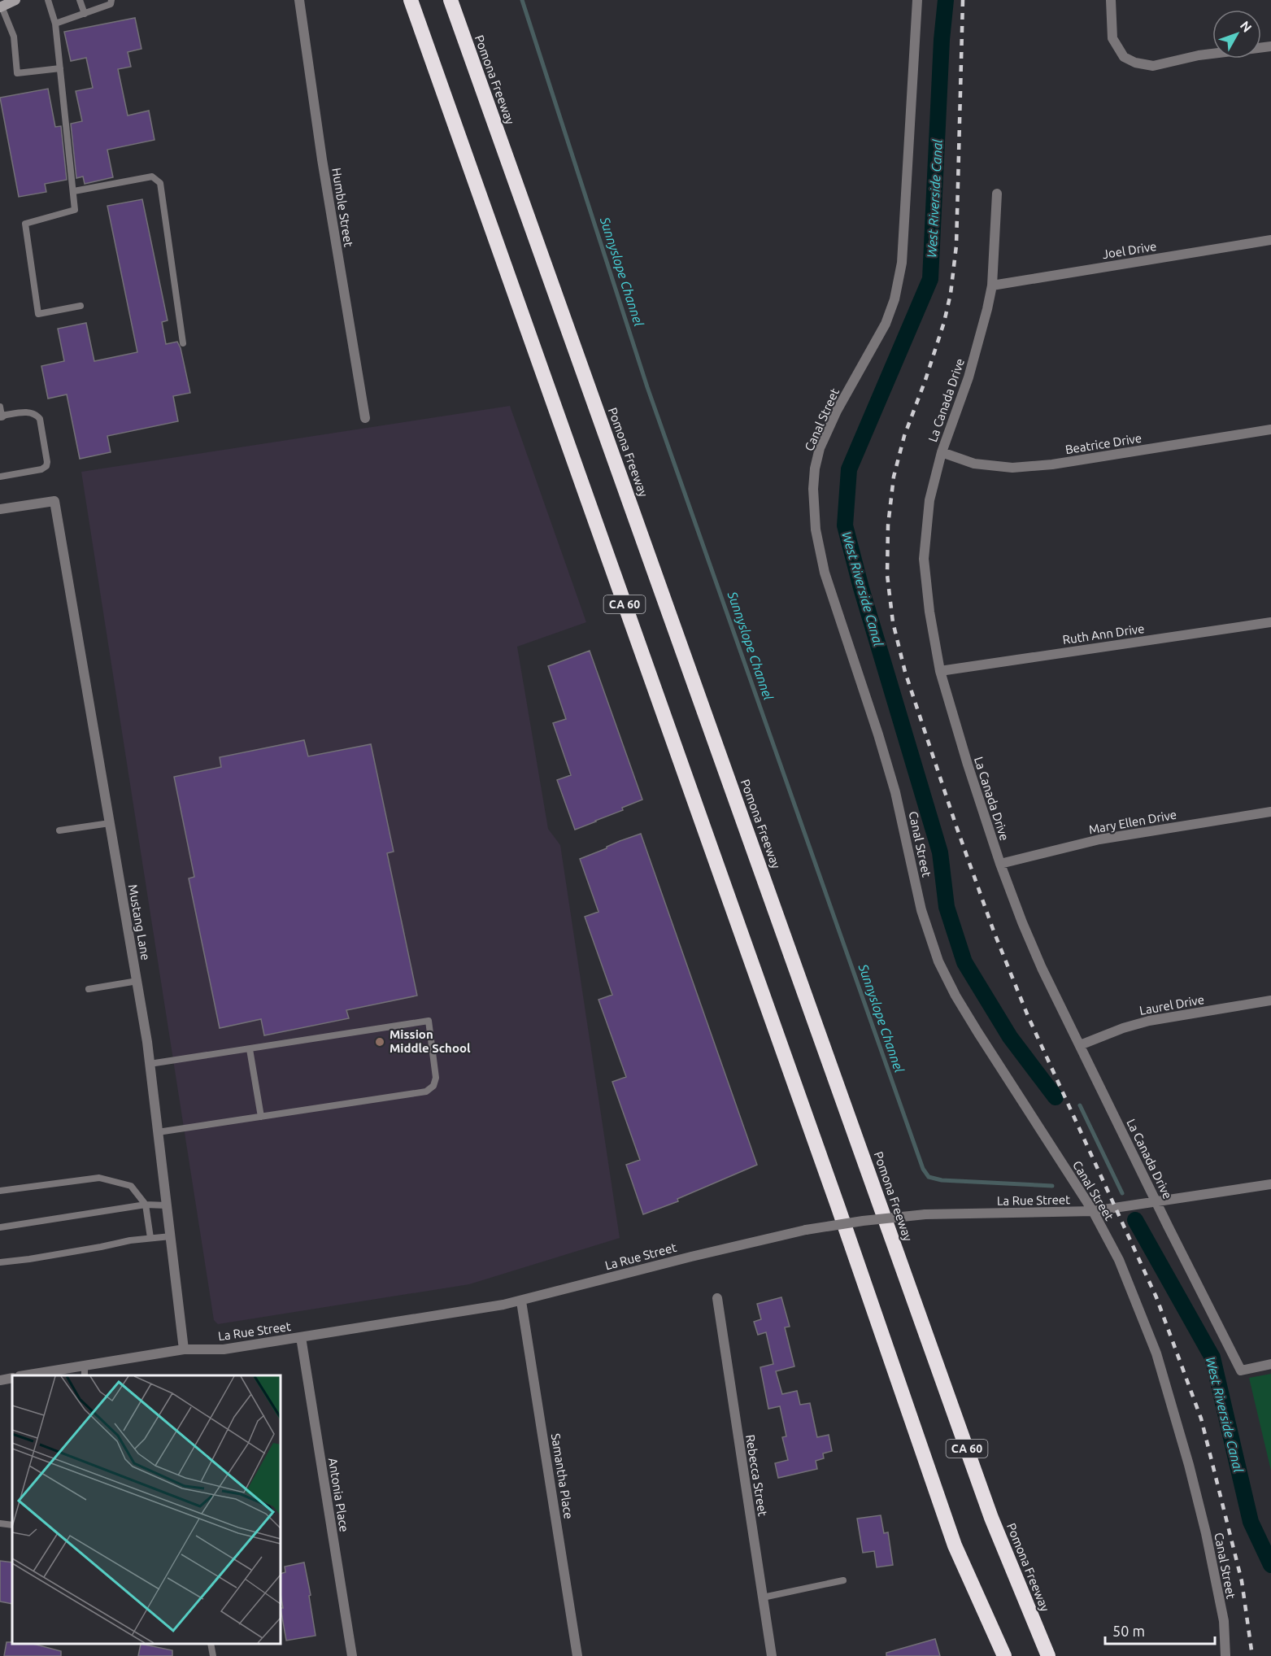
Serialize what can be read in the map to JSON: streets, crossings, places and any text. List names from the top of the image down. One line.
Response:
{"streets":{"highway":["Pomona Freeway","CA 60"],"street":["Humble Street","Joel Drive","La Canada Drive","Canal Street","Beatrice Drive","Ruth Ann Drive","Mary Ellen Drive","Mustang Lane","Laurel Drive","La Rue Street","Rebecca Street","Samantha Place","Antonia Place"]},"crossings":[["Joel Drive","La Canada Drive"],["La Canada Drive","Beatrice Drive"],["La Canada Drive","Ruth Ann Drive"],["La Canada Drive","Mary Ellen Drive"],["La Canada Drive","Laurel Drive"],["La Canada Drive","La Rue Street"],["Canal Street","La Rue Street"],["Mustang Lane","La Rue Street"],["La Rue Street","Samantha Place"],["La Rue Street","Antonia Place"]],"water":["West Riverside Canal","Sunnyslope Channel"],"places":["Mission Middle School"],"scale_bar":"50 m","north":"top right"}
